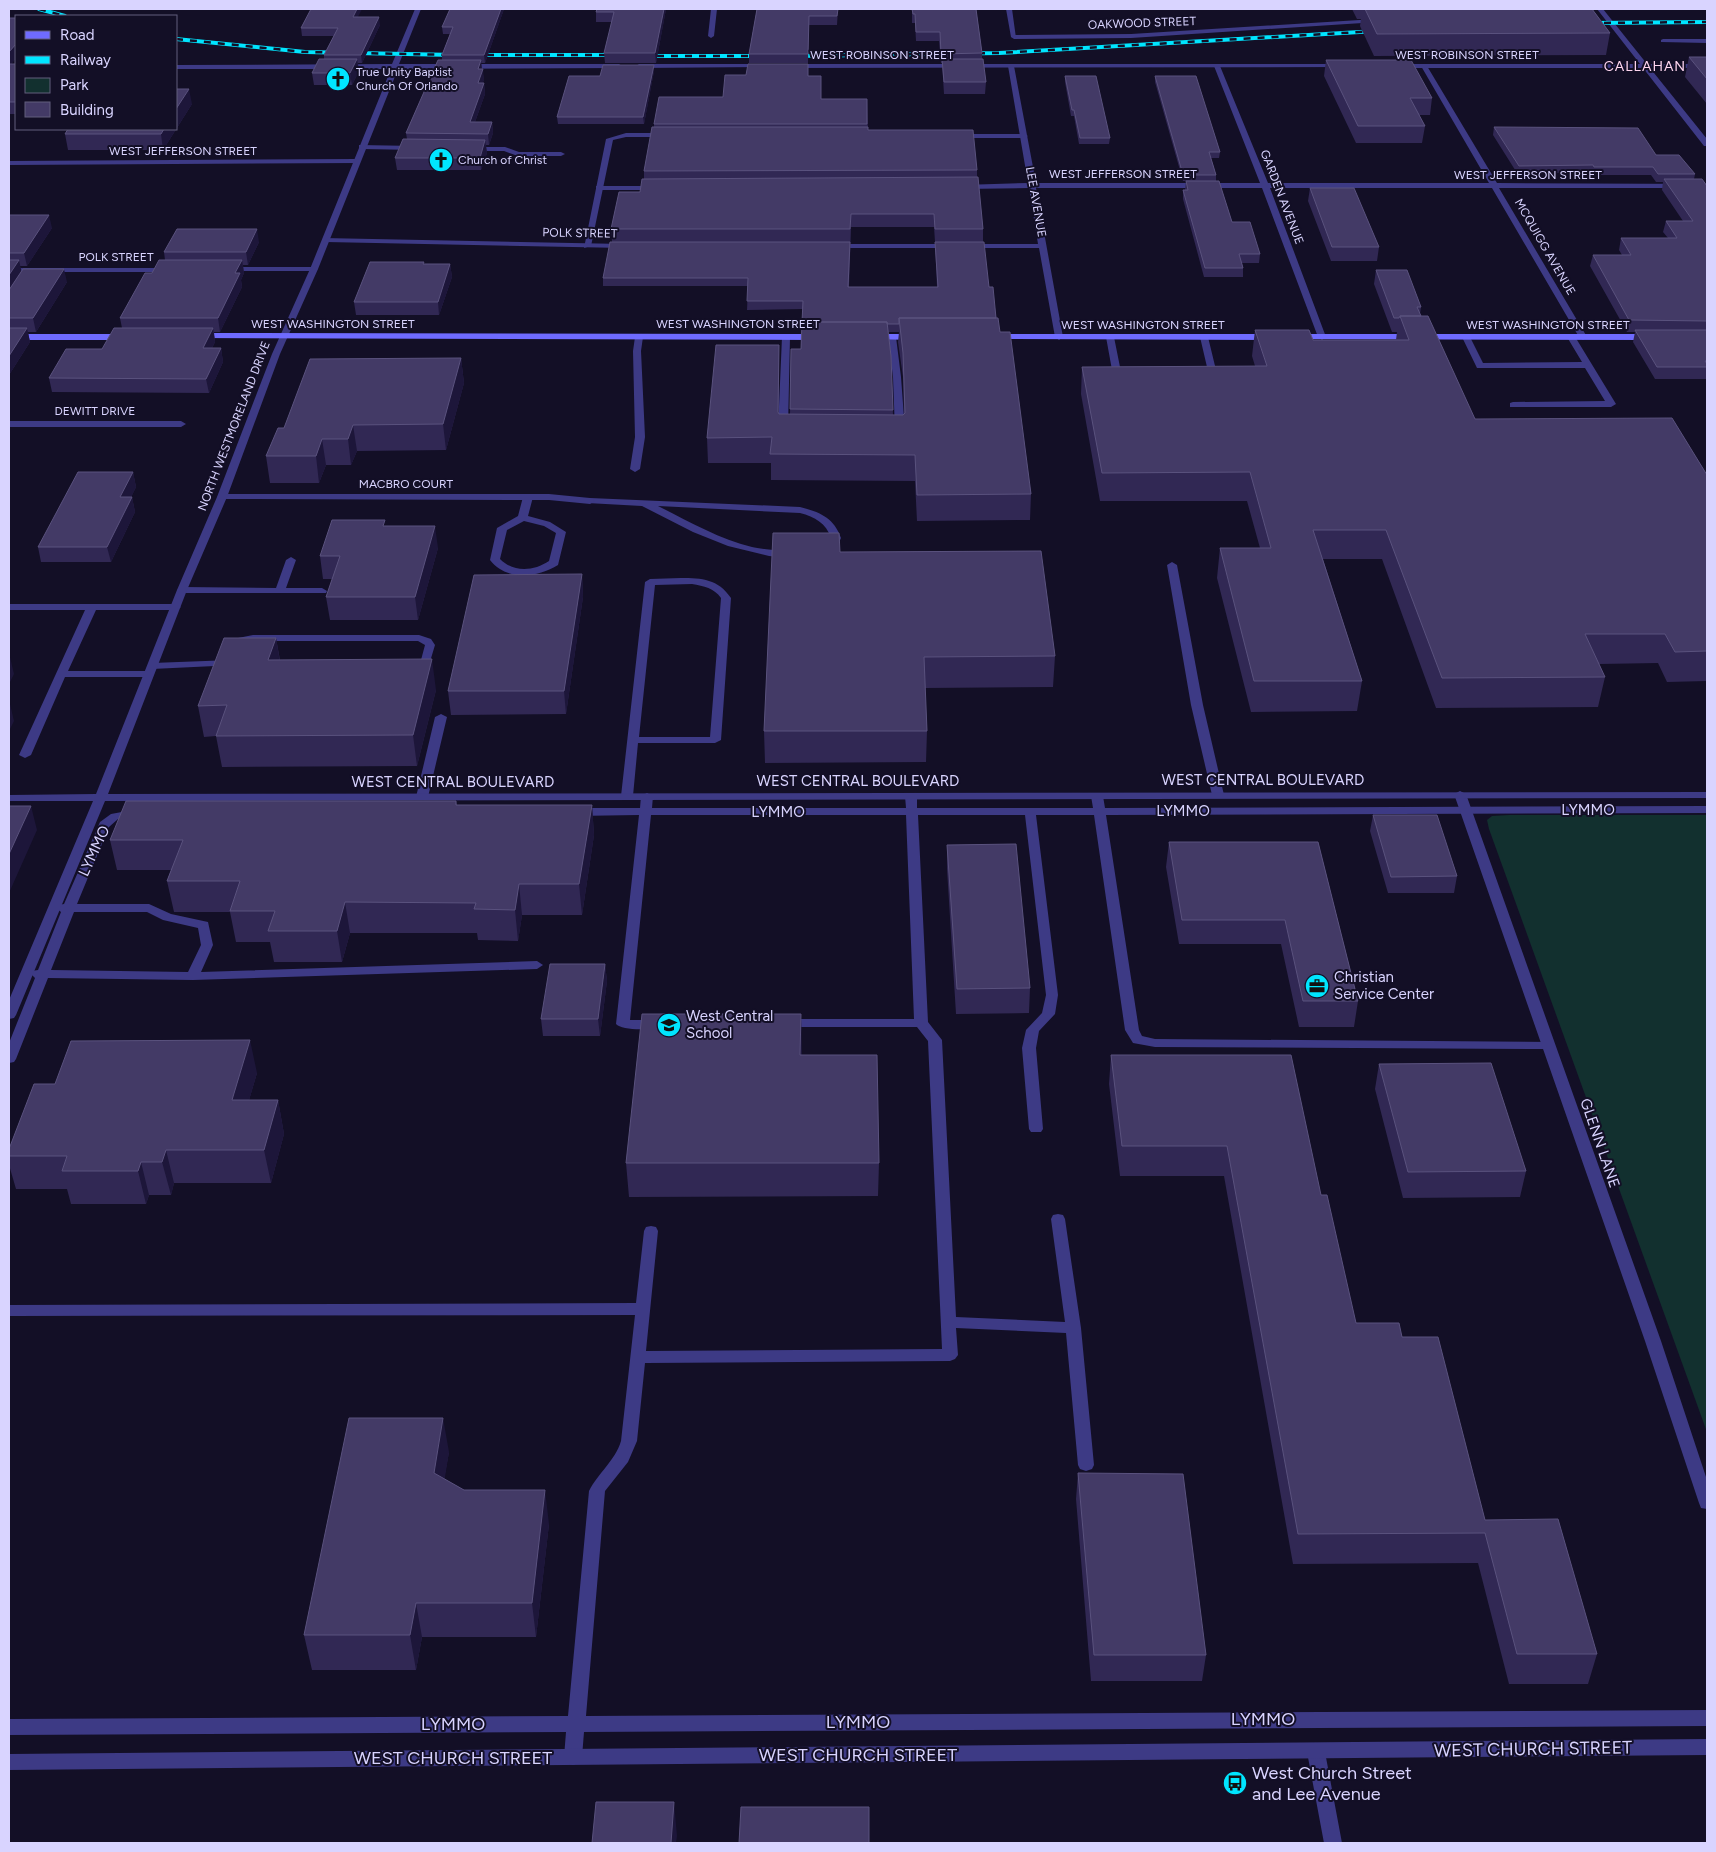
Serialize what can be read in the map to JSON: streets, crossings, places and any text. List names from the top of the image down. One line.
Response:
{"streets":{"main road":["WEST WASHINGTON STREET"],"street":["OAKWOOD STREET","WEST ROBINSON STREET","WEST JEFFERSON STREET","GARDEN AVENUE","LEE AVENUE","POLK STREET","MCQUIGG AVENUE","DEWITT DRIVE","NORTH WESTMORELAND DRIVE","MACBRO COURT","WEST CENTRAL BOULEVARD","LYMMO","GLENN LANE","WEST CHURCH STREET"]},"crossings":[["WEST ROBINSON STREET","GARDEN AVENUE"],["WEST ROBINSON STREET","LEE AVENUE"],["WEST ROBINSON STREET","MCQUIGG AVENUE"],["WEST JEFFERSON STREET","GARDEN AVENUE"],["WEST JEFFERSON STREET","LEE AVENUE"],["WEST JEFFERSON STREET","MCQUIGG AVENUE"],["WEST JEFFERSON STREET","NORTH WESTMORELAND DRIVE"],["GARDEN AVENUE","WEST WASHINGTON STREET"],["LEE AVENUE","WEST WASHINGTON STREET"],["POLK STREET","NORTH WESTMORELAND DRIVE"],["MCQUIGG AVENUE","WEST WASHINGTON STREET"],["WEST WASHINGTON STREET","NORTH WESTMORELAND DRIVE"],["NORTH WESTMORELAND DRIVE","MACBRO COURT"],["NORTH WESTMORELAND DRIVE","WEST CENTRAL BOULEVARD"],["WEST CENTRAL BOULEVARD","GLENN LANE"],["LYMMO","GLENN LANE"]],"districts":["CALLAHAN"],"places":{"church":["True Unity Baptist Church Of Orlando","Church of Christ"],"office":["Christian Service Center"],"school or university":["West Central School"],"bus stop":["West Church Street and Lee Avenue"]},"legend":["Road","Railway","Park","Building"]}
